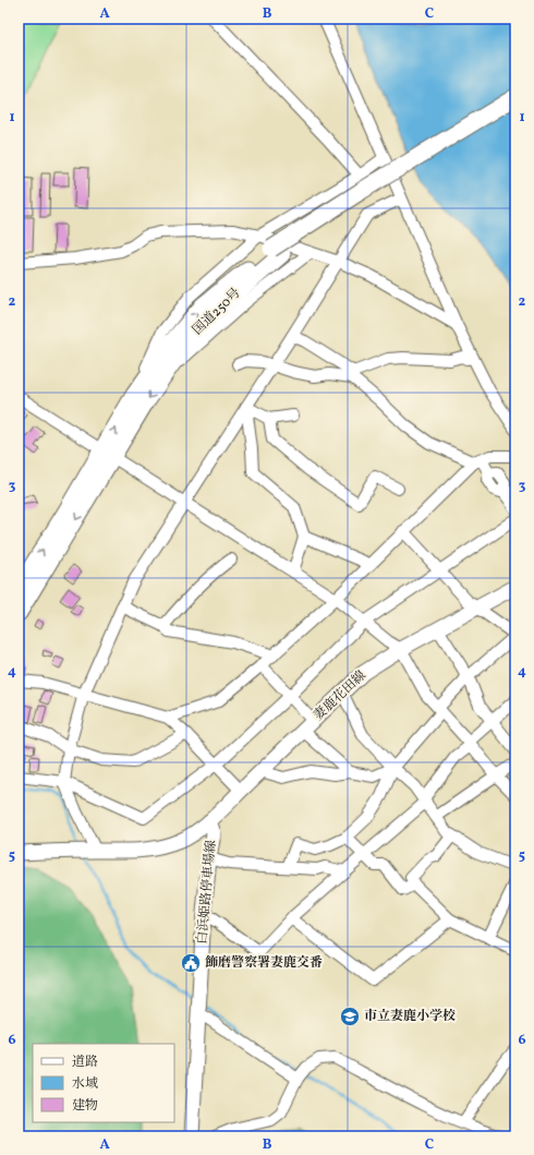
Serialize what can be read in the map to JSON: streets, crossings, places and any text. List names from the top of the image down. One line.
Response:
{"streets":{"highway":["国道250号"],"main road":["妻鹿花田線","白浜姫路停車場線"]},"crossings":[["妻鹿花田線","白浜姫路停車場線"]],"places":{"public building":["飾磨警察署妻鹿交番"],"school or university":["市立妻鹿小学校"]},"legend":["道路","水域","建物"],"grid":{"columns":["A","B","C"],"rows":["1","2","3","4","5","6"]}}
